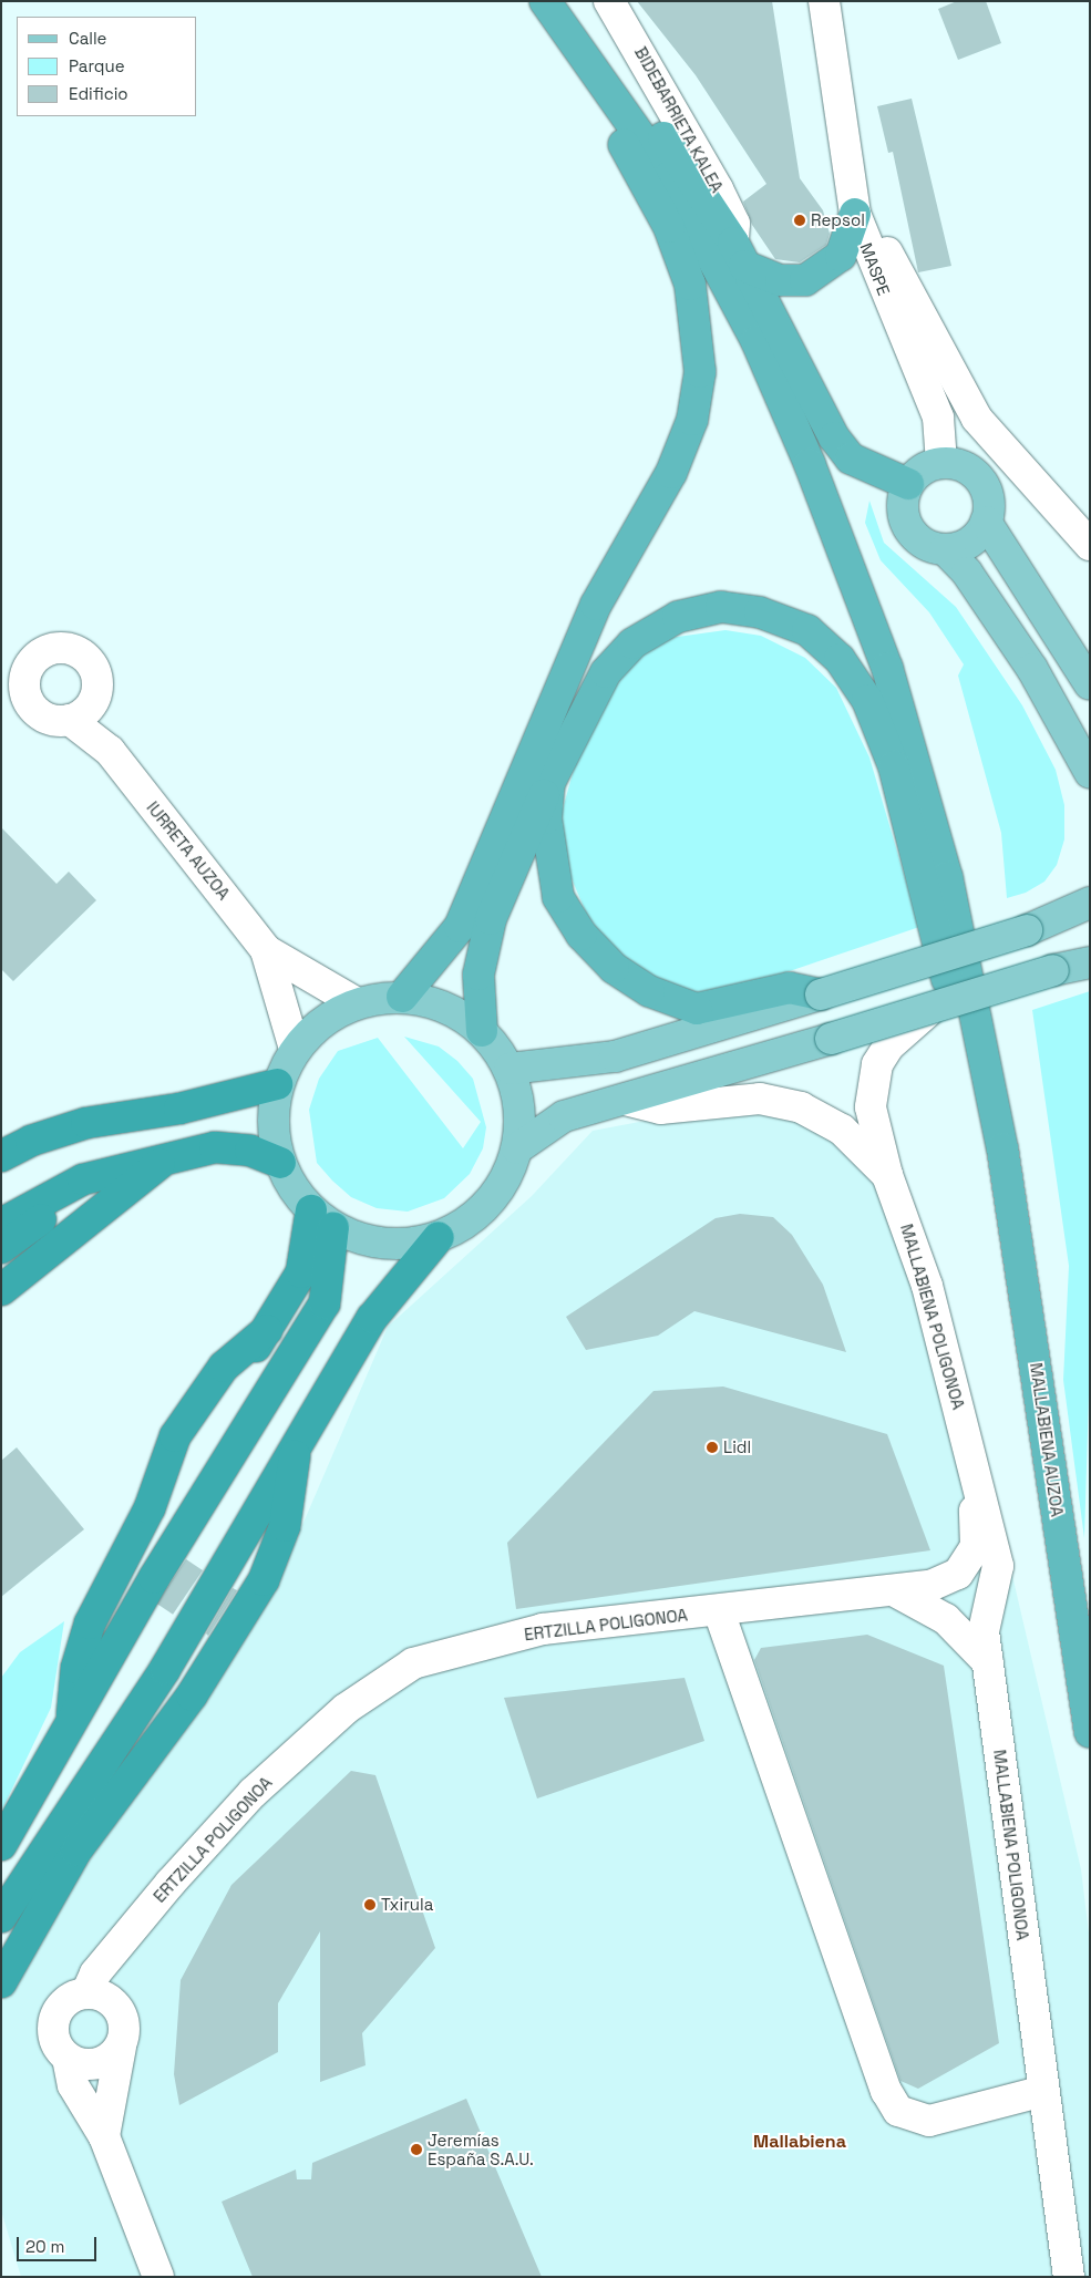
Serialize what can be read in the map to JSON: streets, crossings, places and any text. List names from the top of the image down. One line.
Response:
{"streets":{"highway":["MALLABIENA AUZOA"],"street":["BIDEBARRIETA KALEA","MASPE","IURRETA AUZOA","MALLABIENA POLIGONOA","ERTZILLA POLIGONOA"]},"districts":["Mallabiena"],"places":["Repsol","Lidl","Txirula","Jeremías España S.A.U."],"legend":["Calle","Parque","Edificio"],"scale_bar":"20 m"}
